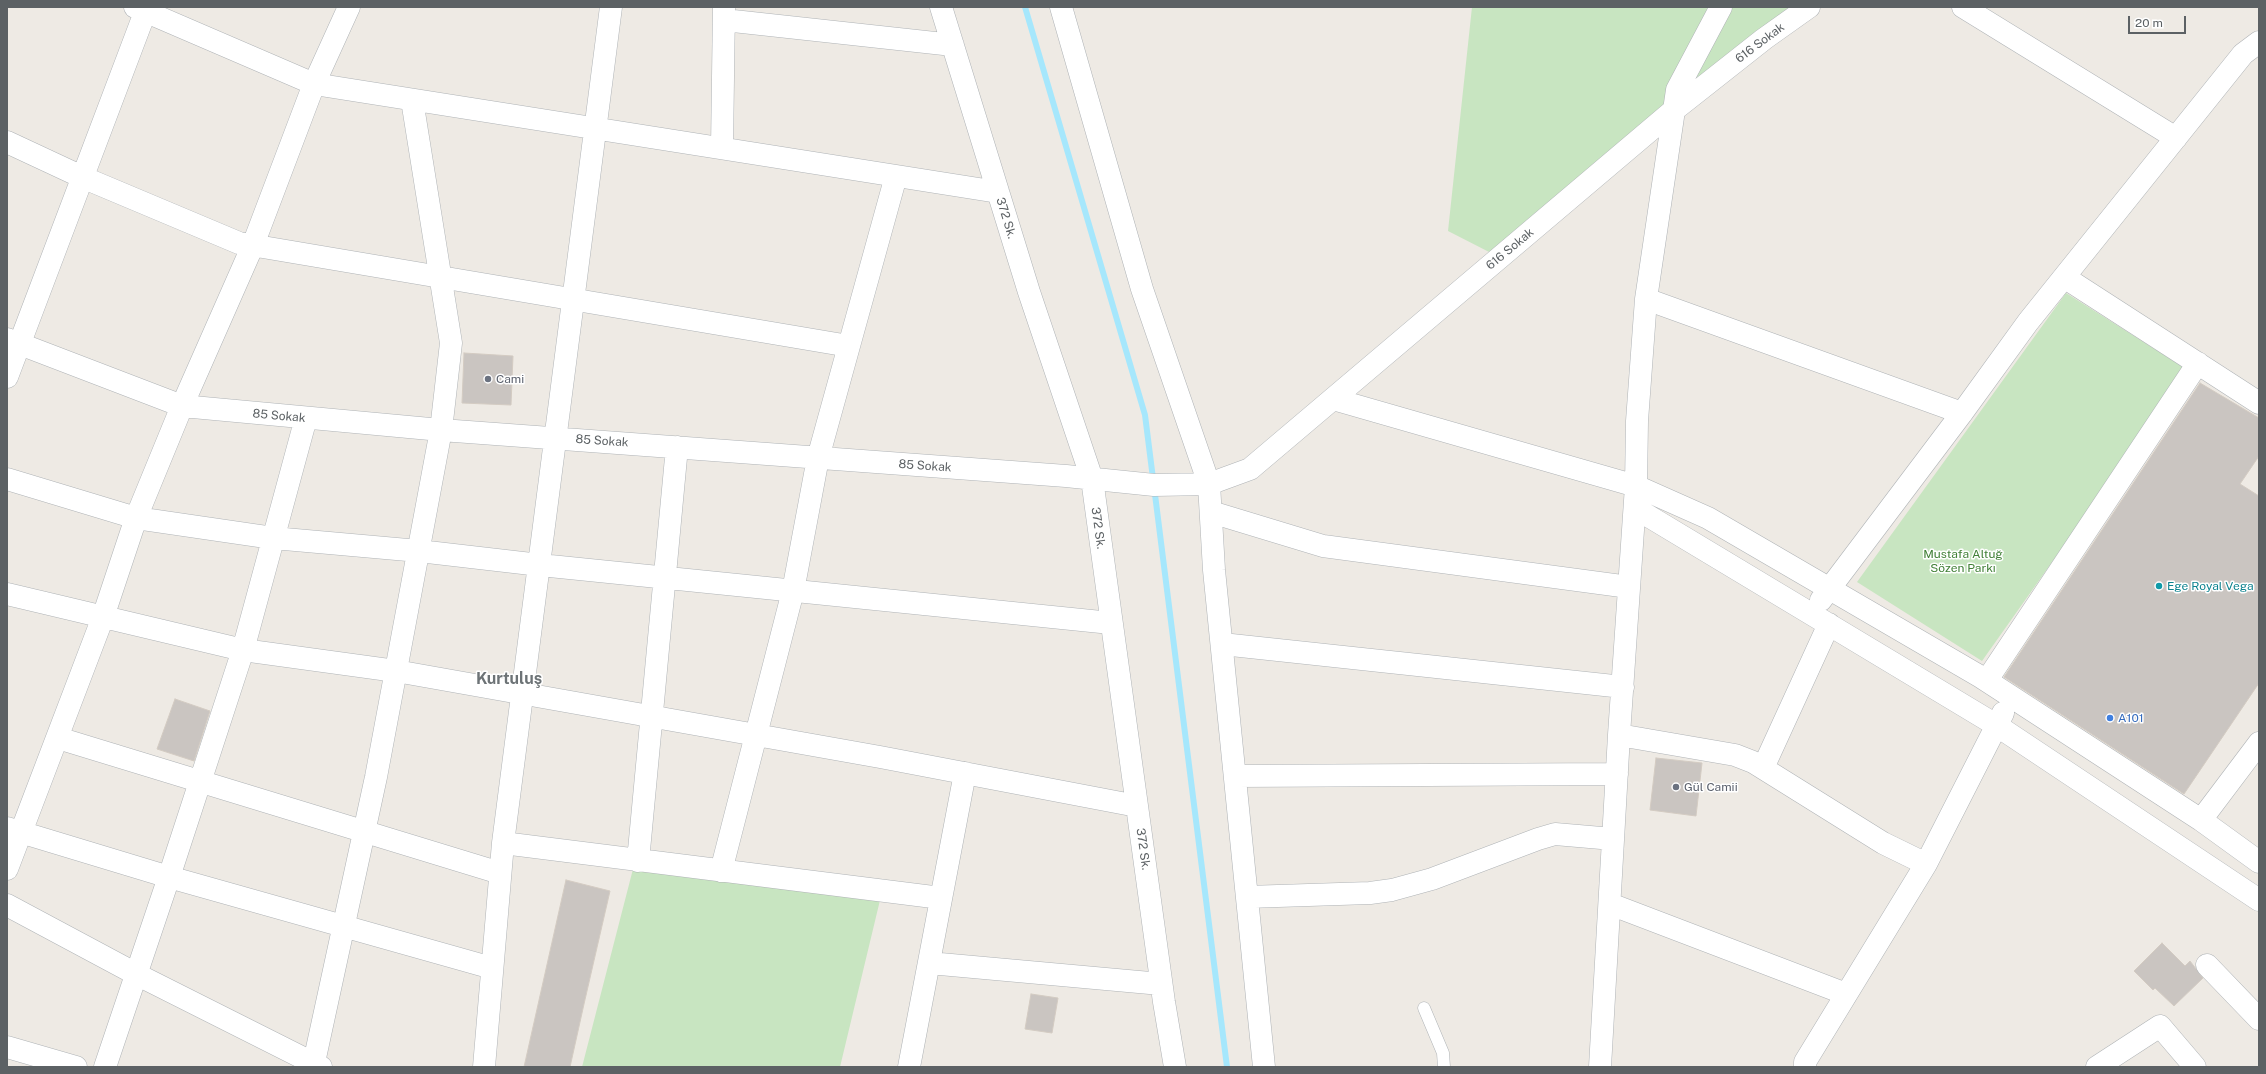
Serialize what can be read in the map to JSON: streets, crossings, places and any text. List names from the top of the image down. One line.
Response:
{"streets":{"street":["616 Sokak","372 Sk.","85 Sokak"]},"crossings":[["616 Sokak","85 Sokak"],["372 Sk.","85 Sokak"]],"districts":["Kurtuluş"],"parks":["Mustafa Altuğ Sözen Parkı"],"places":["Cami","Ege Royal Vega","A101","Gül Camii"],"scale_bar":"20 m"}
